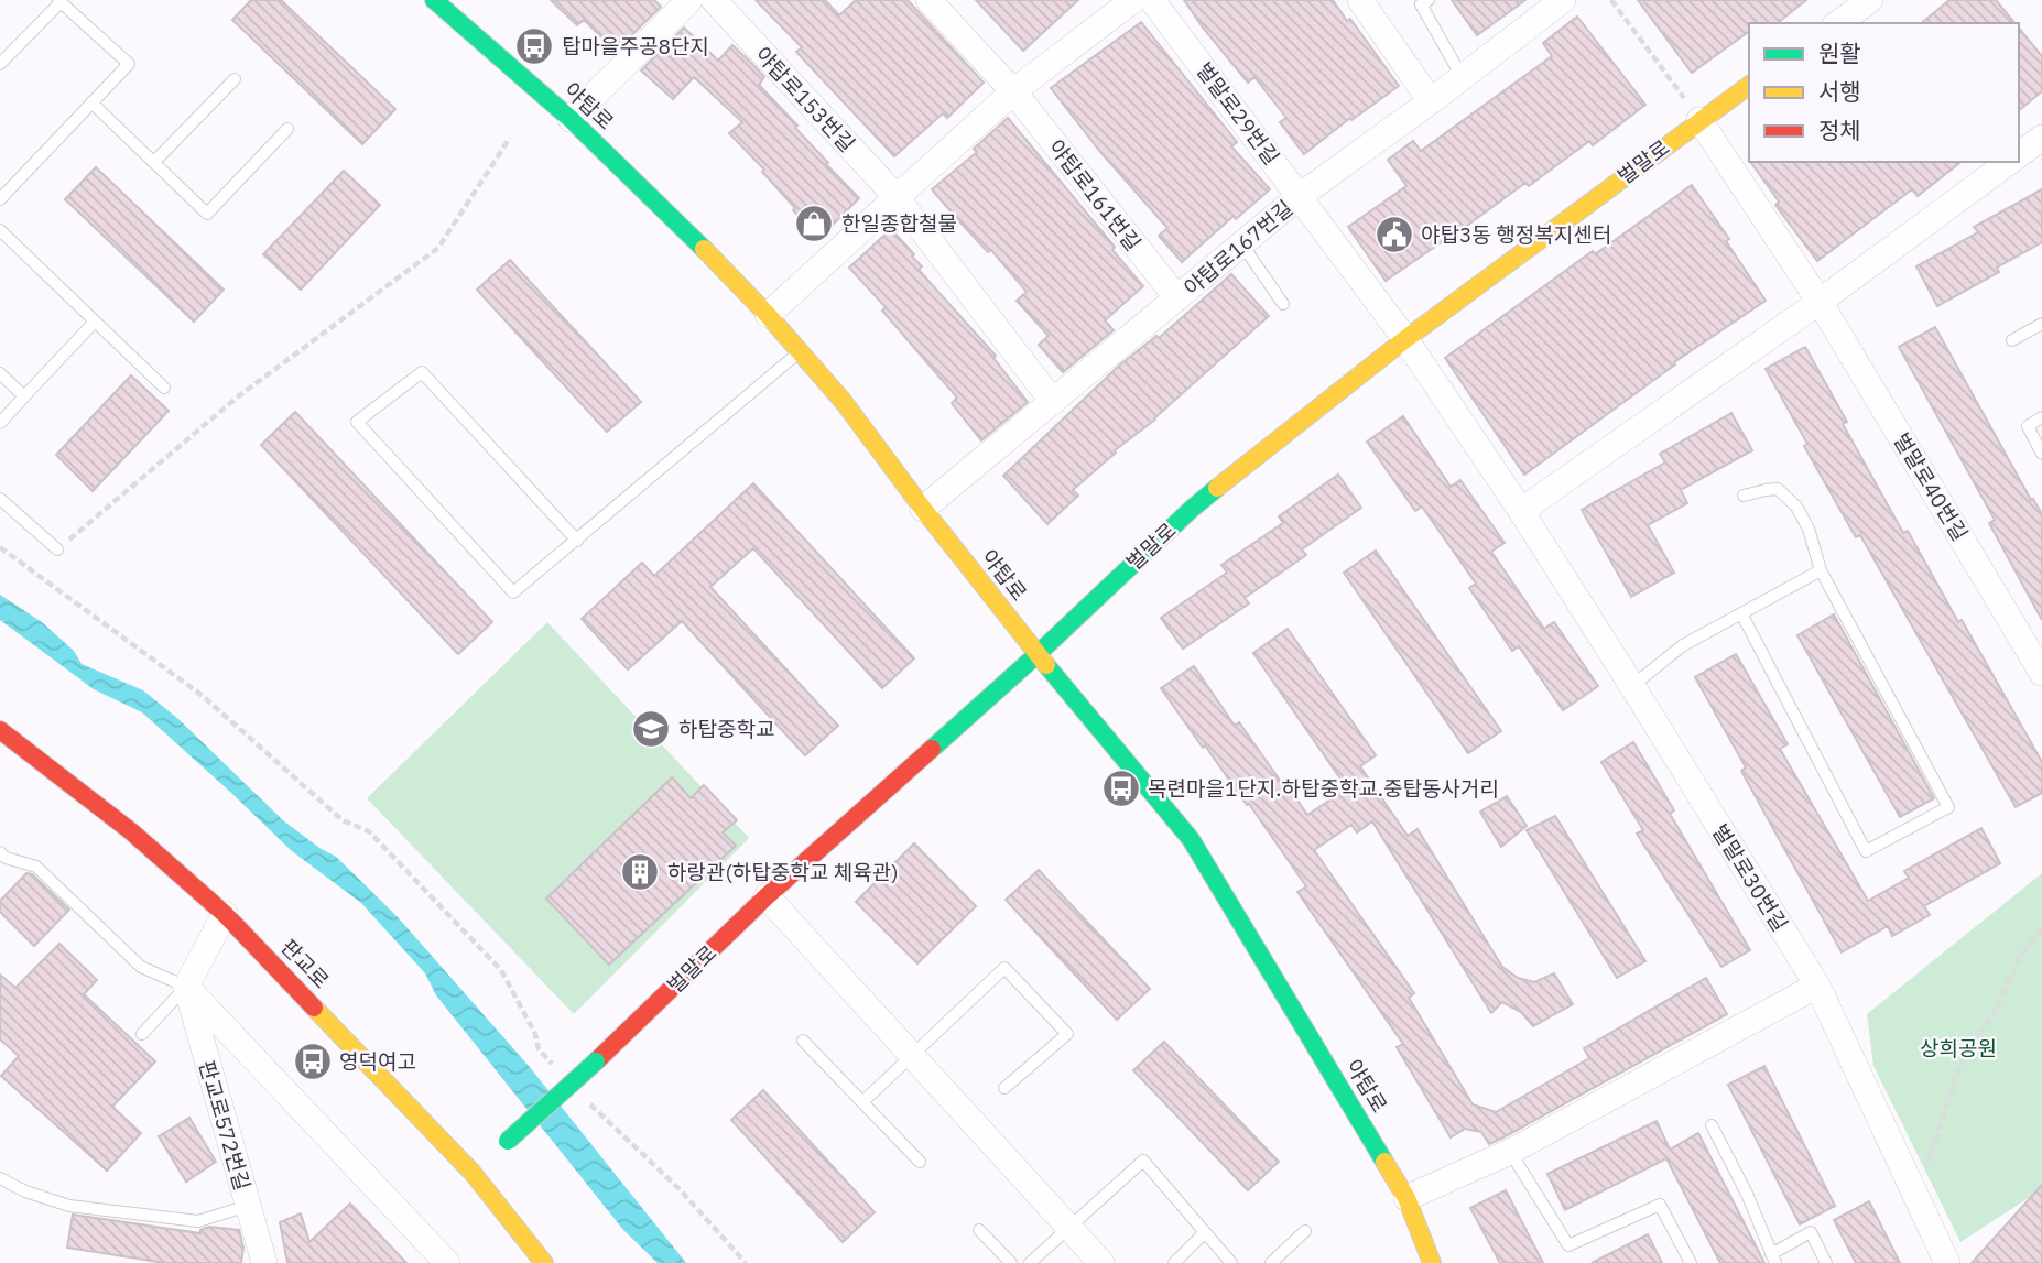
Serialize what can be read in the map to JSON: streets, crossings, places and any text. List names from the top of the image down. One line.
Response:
{"streets":{"street":["야탑로153번길","야탑로","벌말로29번길","벌말로","야탑로161번길","야탑로167번길","벌말로40번길","벌말로30번길","판교로","판교로572번길"]},"crossings":[["야탑로","벌말로"],["야탑로","야탑로167번길"],["벌말로29번길","벌말로"],["벌말로29번길","야탑로167번길"],["벌말로29번길","벌말로30번길"],["벌말로","벌말로40번길"],["벌말로","벌말로30번길"],["벌말로","판교로"],["야탑로161번길","야탑로167번길"]],"parks":["상희공원"],"places":{"bus stop":["탑마을주공8단지","목련마을1단지.하탑중학교.중탑동사거리","영덕여고"],"shop":["한일종합철물"],"public building":["야탑3동 행정복지센터"],"school or university":["하탑중학교"],"building":["하랑관(하탑중학교 체육관)"]},"legend":["원활","서행","정체"]}
